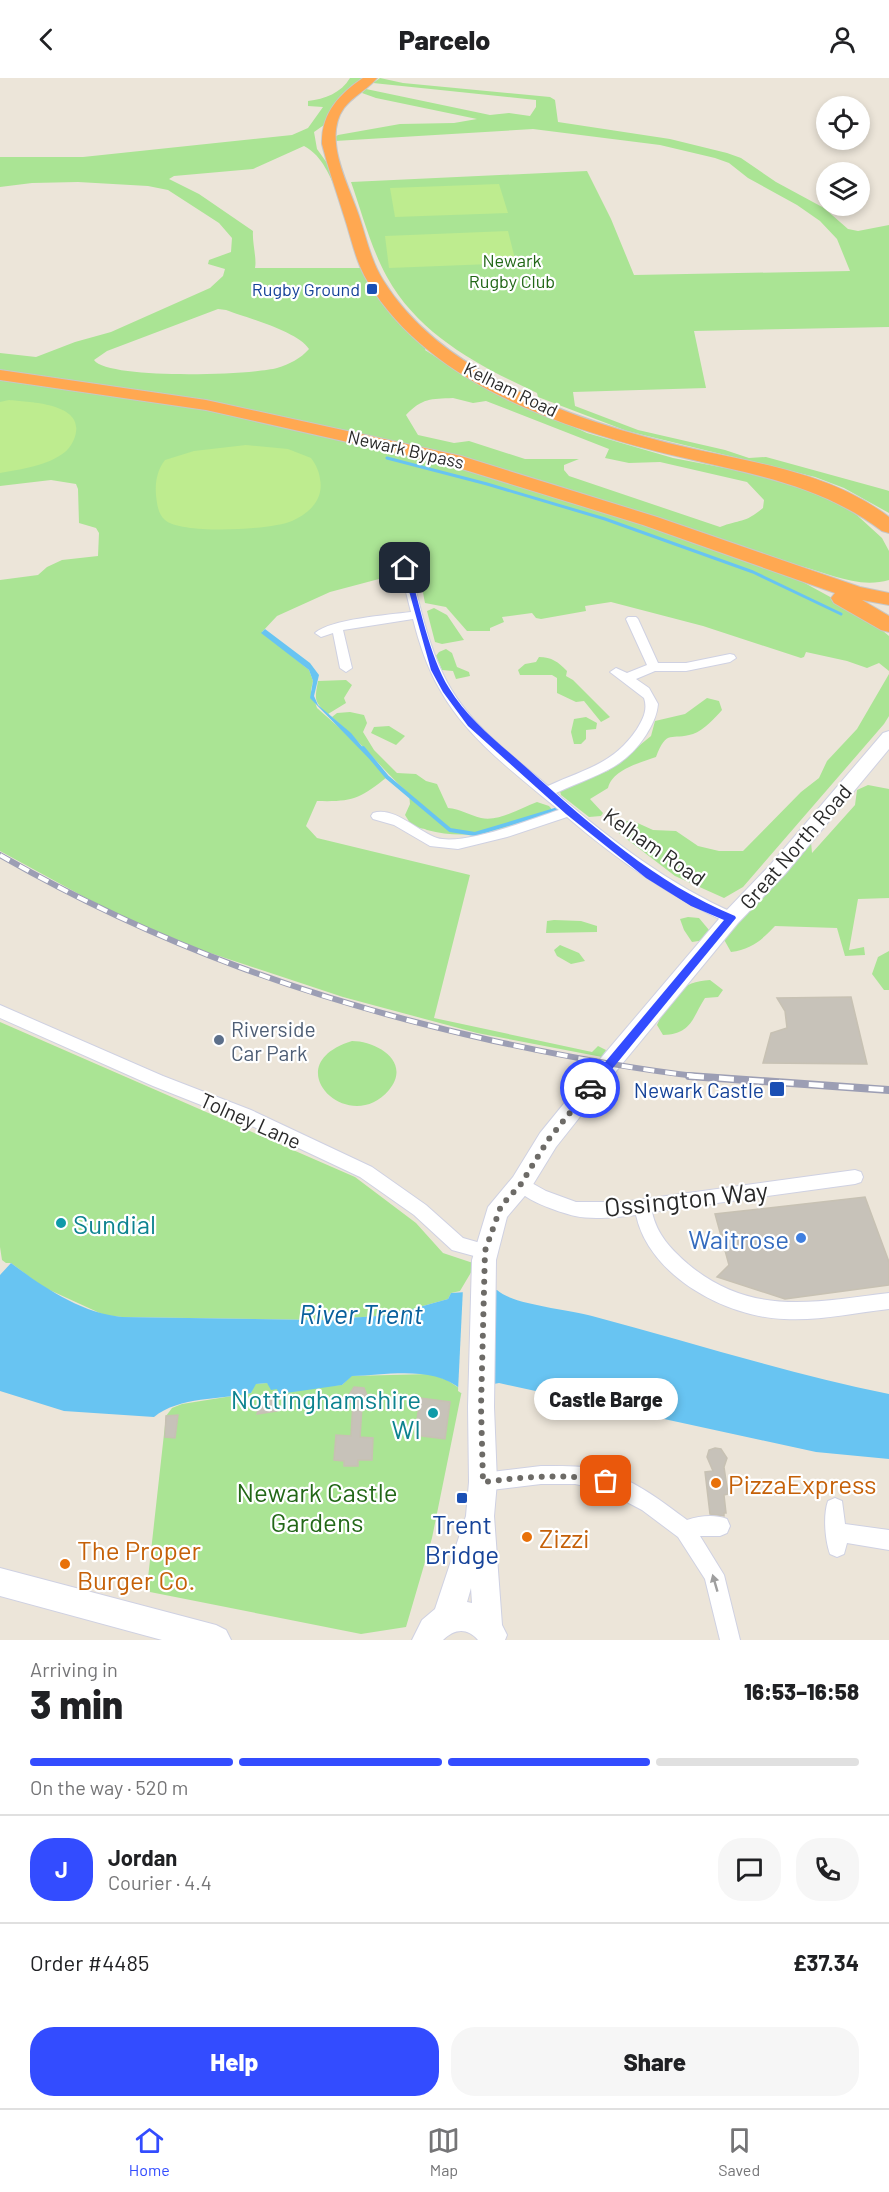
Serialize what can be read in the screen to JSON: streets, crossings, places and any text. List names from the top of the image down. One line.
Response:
{"streets":{"highway":["Kelham Road","Newark Bypass"],"main road":["Great North Road"],"street":["Tolney Lane","Ossington Way"]},"crossings":[["Kelham Road","Great North Road"],["Great North Road","Tolney Lane"],["Great North Road","Ossington Way"]],"water":["River Trent"],"parks":["Newark Rugby Club","Newark Castle Gardens"],"places":{"transit":["Rugby Ground","Newark Castle","Trent Bridge"],"other":["Riverside Car Park","Sundial","Waitrose","Nottinghamshire WI","Castle Barge","PizzaExpress","Zizzi","The Proper Burger Co."]},"page":{"header":"Parcelo","bubble":"Castle Barge","heading":["3 min","Arriving in","16:53–16:58"],"panel":["Jordan","Courier · 4.4","Order #4485","£37.34"],"bar":"On the way · 520 m","round":"J","buttons":["Help","Share"],"tabs":["Home","Map","Saved"]}}
